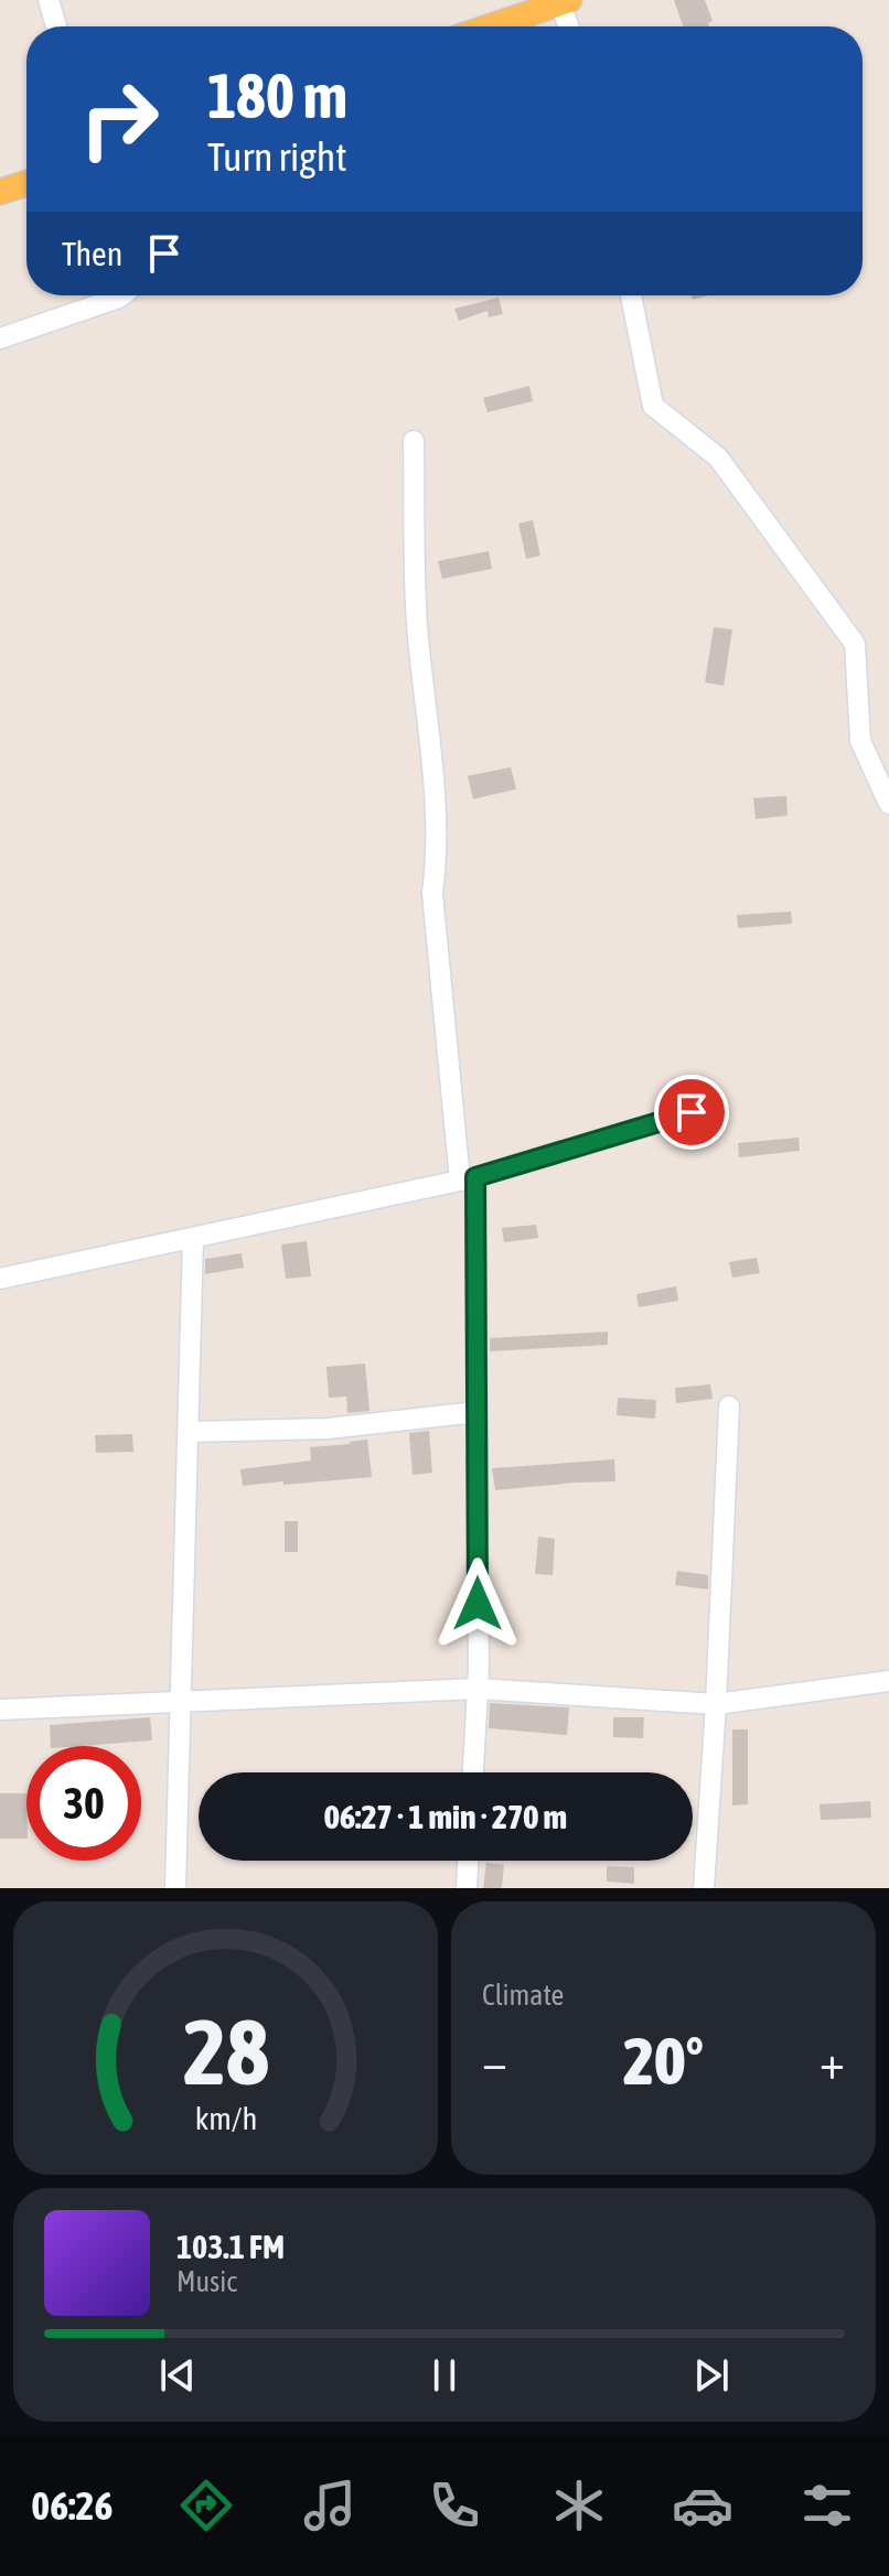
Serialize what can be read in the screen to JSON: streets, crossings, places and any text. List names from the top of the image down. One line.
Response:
{"page":{"turn":["180 m","Turn right"],"then":"Then","limit":"30","trip":"06:27 · 1 min · 270 m","tile":"Climate","heat":["−","20°","+"],"song":["103.1 FM","Music"],"tabs":"06:26","gauge":["28","km/h"]}}
